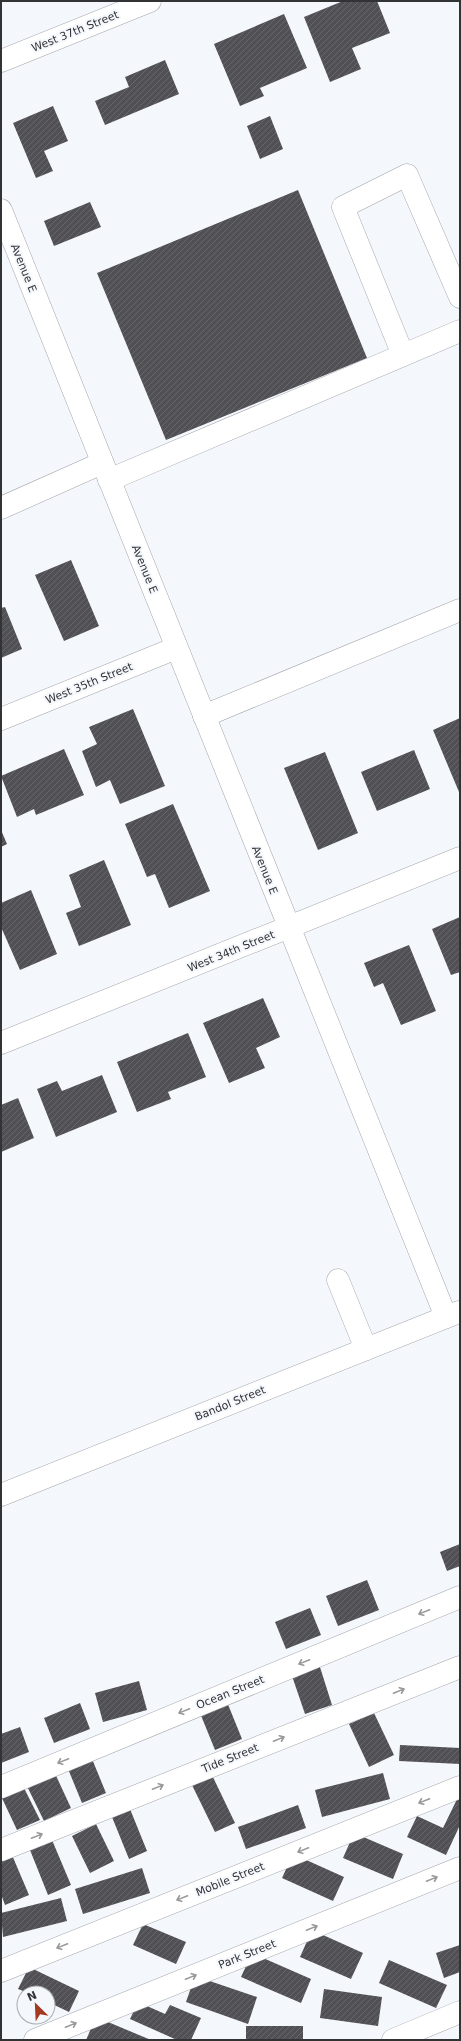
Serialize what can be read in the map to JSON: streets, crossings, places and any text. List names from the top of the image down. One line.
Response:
{"streets":{"street":["West 37th Street","Avenue E","West 35th Street","West 34th Street","Bandol Street","Ocean Street","Tide Street","Mobile Street","Park Street"]},"crossings":[["Avenue E","West 35th Street"],["Avenue E","West 34th Street"],["Avenue E","Bandol Street"]],"one_way":["Ocean Street","Tide Street","Mobile Street","Park Street"],"north":"top left"}
